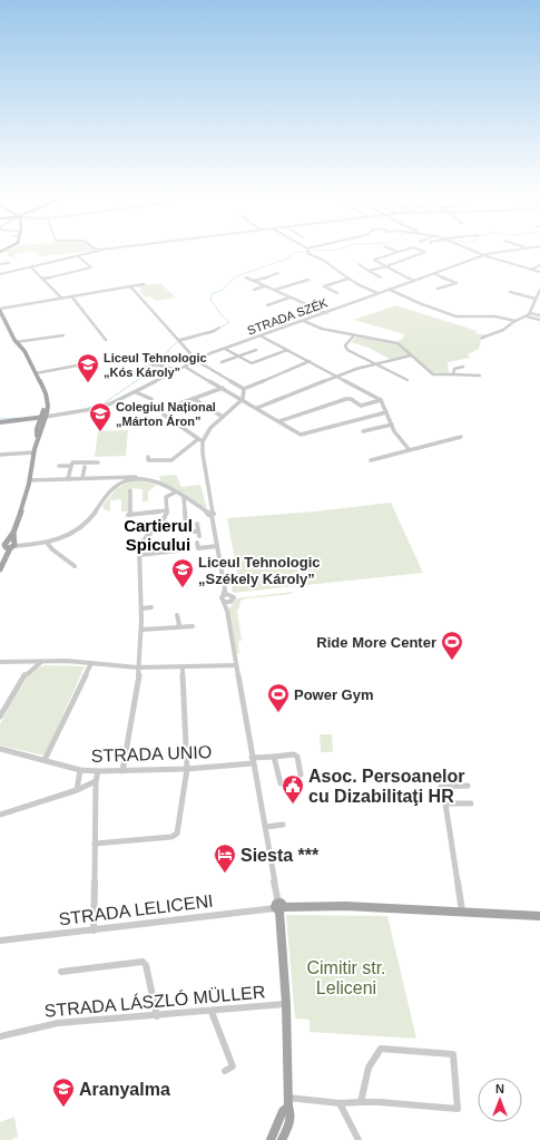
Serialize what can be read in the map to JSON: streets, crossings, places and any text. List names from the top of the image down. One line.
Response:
{"streets":{"main road":["STRADA LELICENI"],"street":["STRADA SZÉK","STRADA UNIO","STRADA LÁSZLÓ MÜLLER"]},"districts":["Cartierul Spicului"],"parks":["Cimitir str. Leliceni"],"places":{"school or university":["Liceul Tehnologic „Kós Károly”","Colegiul Național „Márton Áron”","Liceul Tehnologic „Székely Károly”","Aranyalma"],"sports":["Ride More Center","Power Gym"],"public building":["Asoc. Persoanelor cu Dizabilitaţi HR"],"hotel":["Siesta ***"]},"north":"top"}
